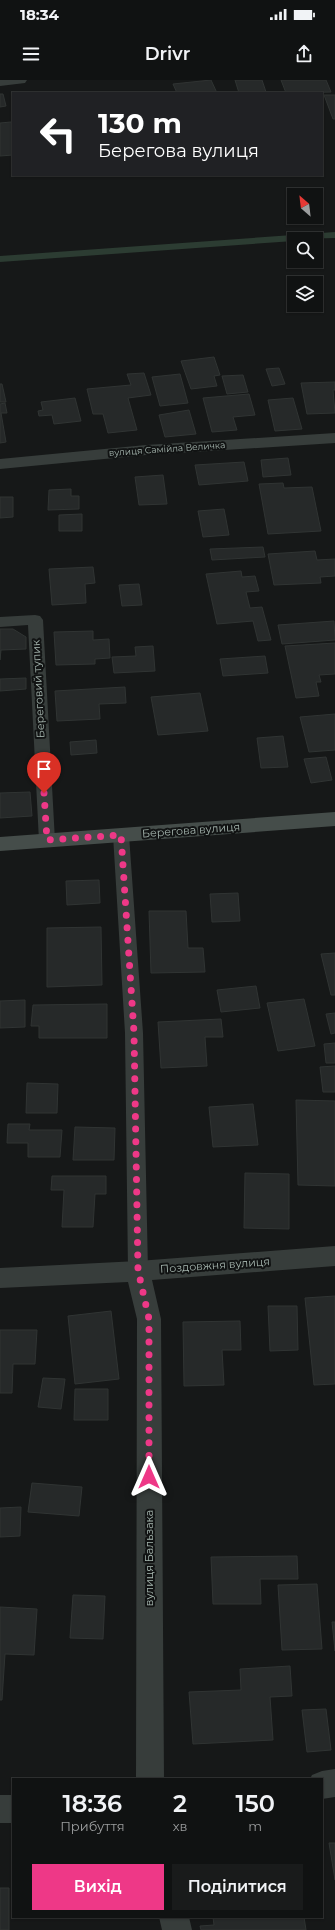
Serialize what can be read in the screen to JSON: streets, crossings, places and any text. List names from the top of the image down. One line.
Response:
{"streets":{"street":["вулиця Самійла Величка","Берегова вулиця","Поздовжня вулиця","вулиця Бальзака"],"lane":["Береговий тупик"]},"crossings":[["Береговий тупик","Берегова вулиця"],["Берегова вулиця","вулиця Бальзака"],["Поздовжня вулиця","вулиця Бальзака"]],"north":"top left","page":{"status":"18:34","header":"Drivr","turn":["130 m","Берегова вулиця"],"eta":["18:36","Прибуття","2","хв","150","m"],"buttons":["Вихід","Поділитися"]}}
